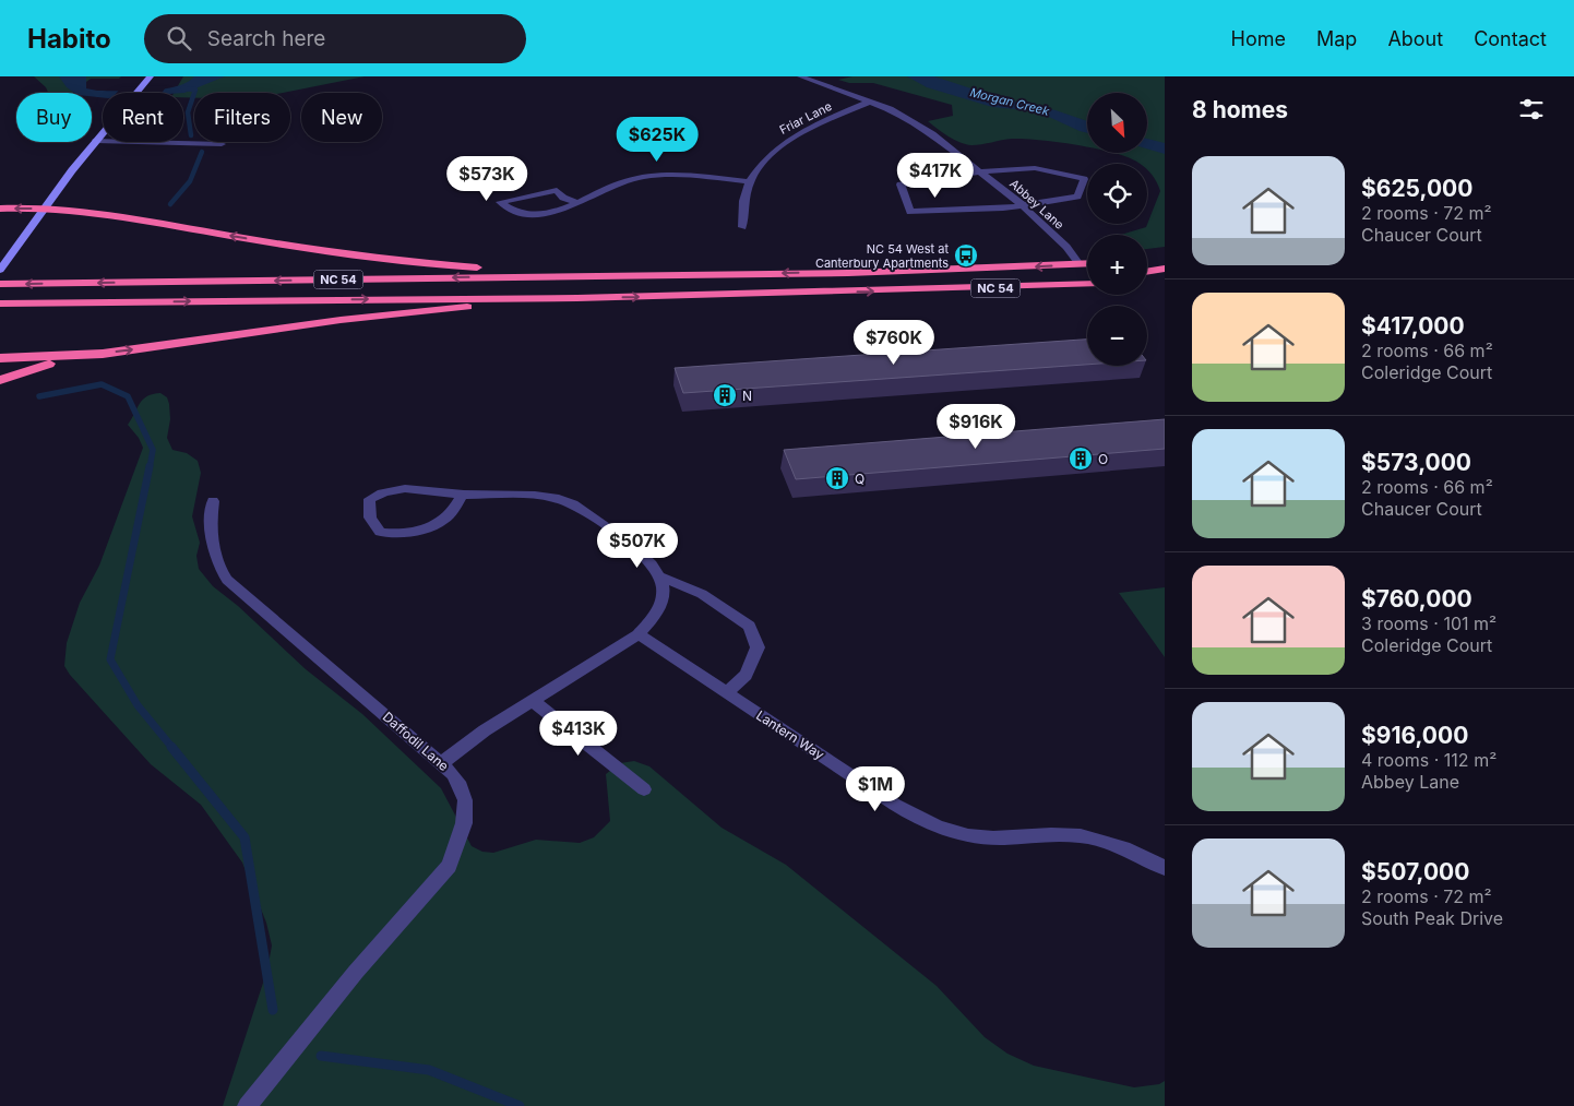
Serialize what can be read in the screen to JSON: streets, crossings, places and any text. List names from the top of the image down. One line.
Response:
{"streets":{"highway":["NC 54"],"street":["Friar Lane","Abbey Lane","Lantern Way","Daffodil Lane"]},"crossings":[["Friar Lane","Abbey Lane"],["Abbey Lane","NC 54"]],"water":["Morgan Creek"],"places":{"bus stop":["NC 54 West at Canterbury Apartments"],"building":["N","O","Q"]},"north":"bottom right","page":{"header":"Habito","search":"Search here","nav":["Home","Map","About","Contact"],"heading":"8 homes","map_buttons":["+","−"],"chip":["Buy","Rent","Filters","New"],"price":["$625K","$417K","$573K","$760K","$916K","$507K","$413K","$1M"],"list":[{"name":"$625,000","note":"2 rooms · 72 m² · Chaucer Court"},{"name":"$417,000","note":"2 rooms · 66 m² · Coleridge Court"},{"name":"$573,000","note":"2 rooms · 66 m² · Chaucer Court"},{"name":"$760,000","note":"3 rooms · 101 m² · Coleridge Court"},{"name":"$916,000","note":"4 rooms · 112 m² · Abbey Lane"},{"name":"$507,000","note":"2 rooms · 72 m² · South Peak Drive"}]}}
